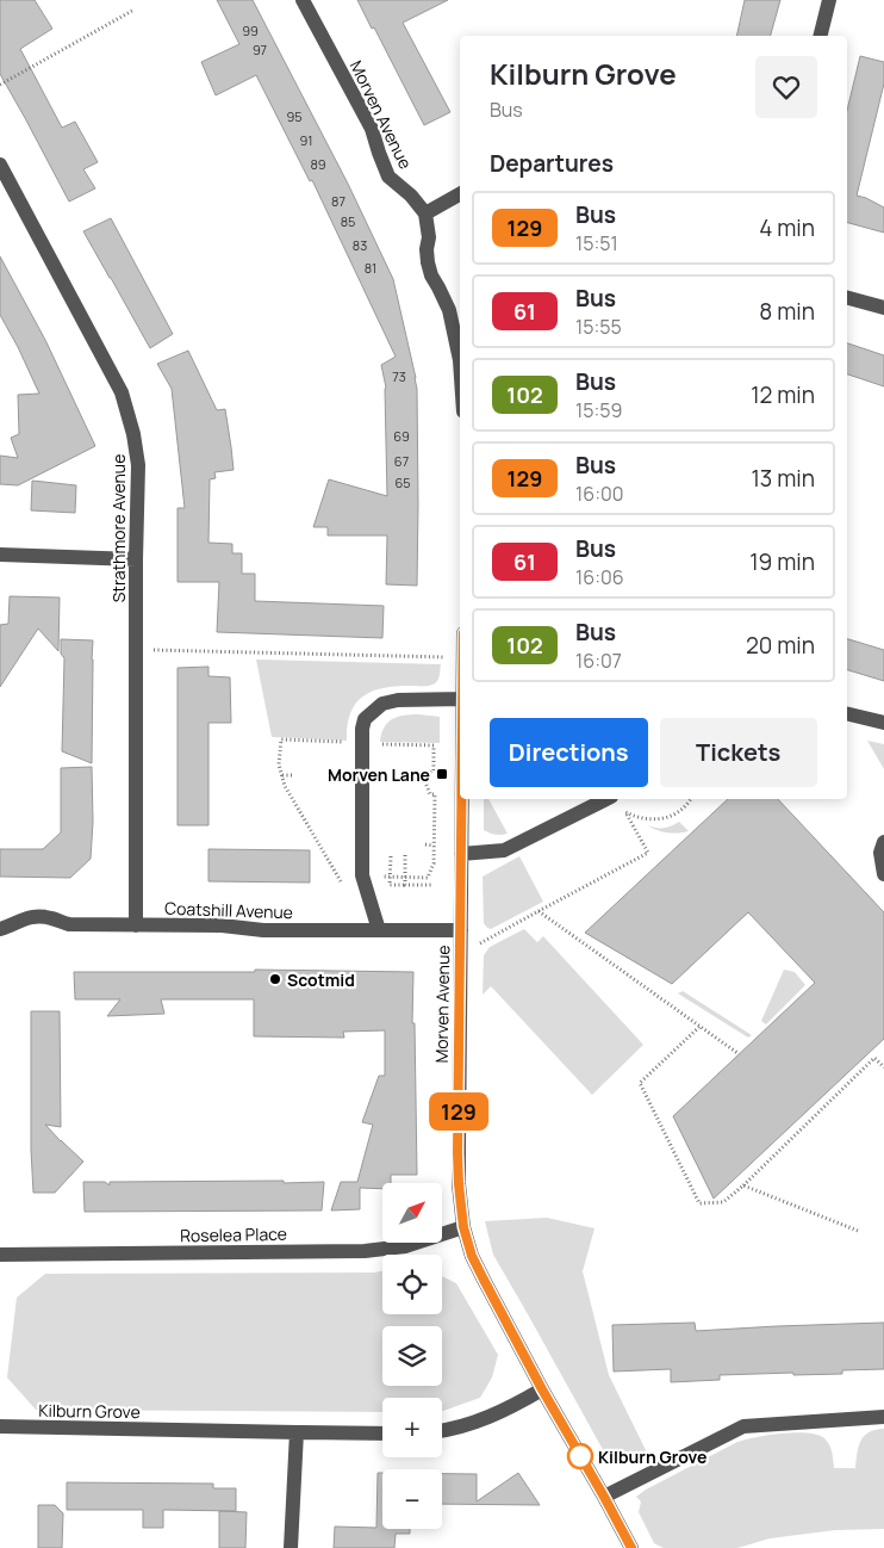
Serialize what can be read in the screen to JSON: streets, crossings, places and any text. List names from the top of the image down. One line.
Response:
{"streets":{"street":["Morven Avenue","Strathmore Avenue","Coatshill Avenue","Roselea Place","Kilburn Grove"]},"crossings":[["Morven Avenue","Coatshill Avenue"],["Morven Avenue","Roselea Place"],["Strathmore Avenue","Coatshill Avenue"]],"places":{"transit":["Morven Lane"],"other":["Scotmid","Kilburn Grove"]},"lines":["bus line 129"],"house_numbers":["99","97","95","91","89","87","85","83","81","73","69","67","65"],"north":"top right","page":{"on_map":"129","heading":[["Kilburn Grove","Bus"],"Departures"],"list":[{"mark":"129","name":"Bus","note":"15:51","value":"4 min"},{"mark":"61","name":"Bus","note":"15:55","value":"8 min"},{"mark":"102","name":"Bus","note":"15:59","value":"12 min"},{"mark":"129","name":"Bus","note":"16:00","value":"13 min"},{"mark":"61","name":"Bus","note":"16:06","value":"19 min"},{"mark":"102","name":"Bus","note":"16:07","value":"20 min"}],"buttons":["Directions","Tickets"],"map_buttons":["+","−"]}}
